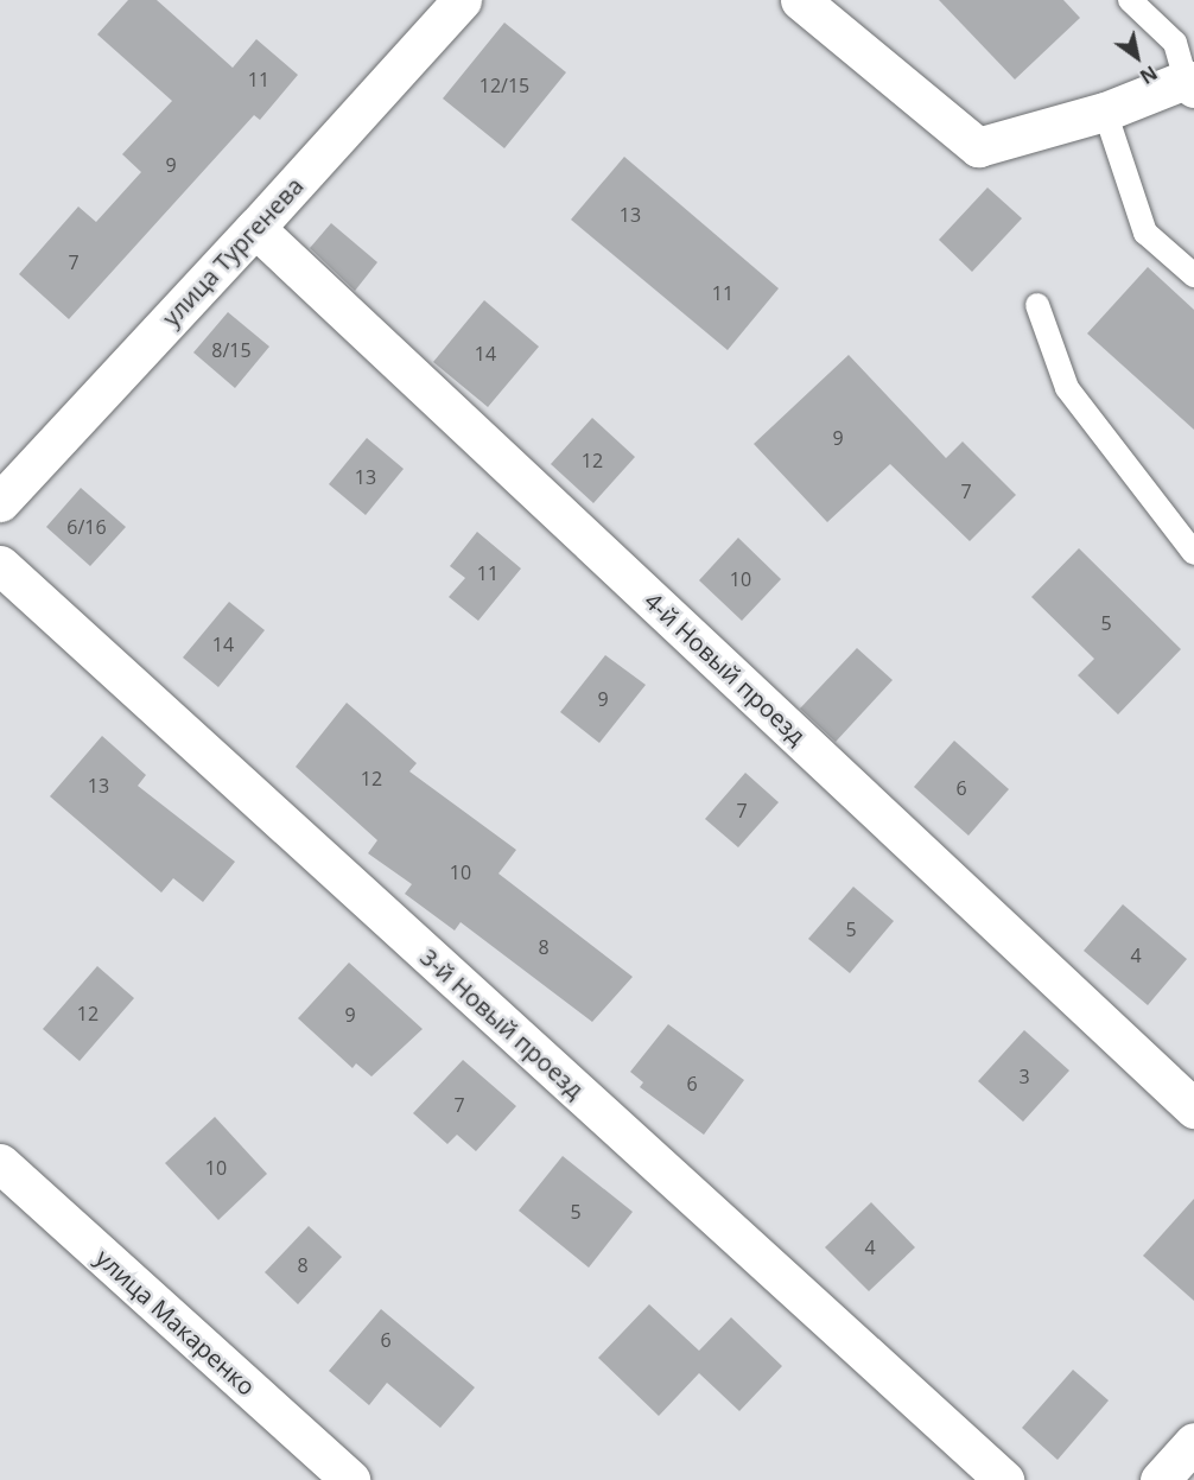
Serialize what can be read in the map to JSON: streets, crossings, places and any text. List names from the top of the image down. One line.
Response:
{"streets":{"street":["улица Тургенева","4-й Новый проезд","3-й Новый проезд","улица Макаренко"]},"crossings":[["улица Тургенева","4-й Новый проезд"]],"house_numbers":["11","12/15","9","13","7","11","8/15","14","9","12","13","7","6/16","11","10","5","14","9","12","13","6","7","10","5","8","4","12","9","3","6","7","10","5","4","8","6"],"north":"bottom right"}
